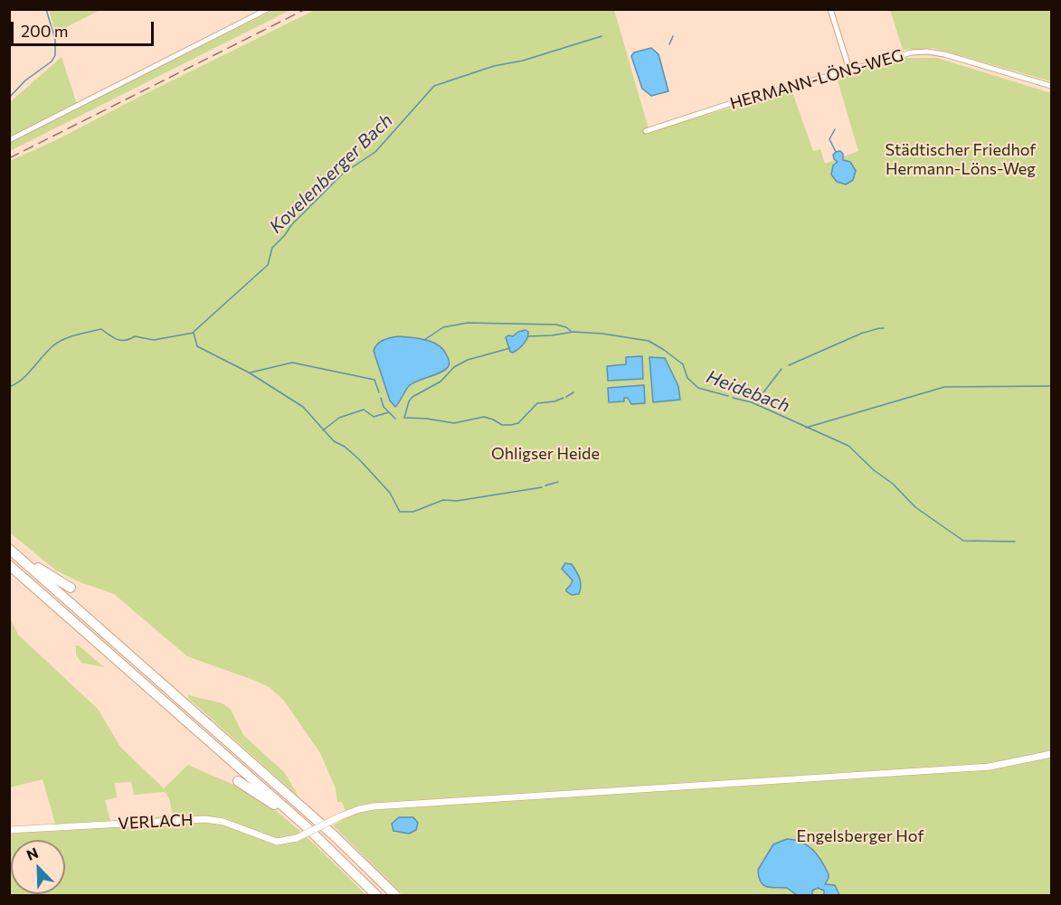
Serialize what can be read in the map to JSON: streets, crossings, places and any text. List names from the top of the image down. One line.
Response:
{"streets":{"street":["HERMANN-LÖNS-WEG","VERLACH"]},"water":["Kovelenberger Bach","Heidebach"],"parks":["Städtischer Friedhof Hermann-Löns-Weg","Ohligser Heide","Engelsberger Hof"],"scale_bar":"200 m","north":"top left"}
